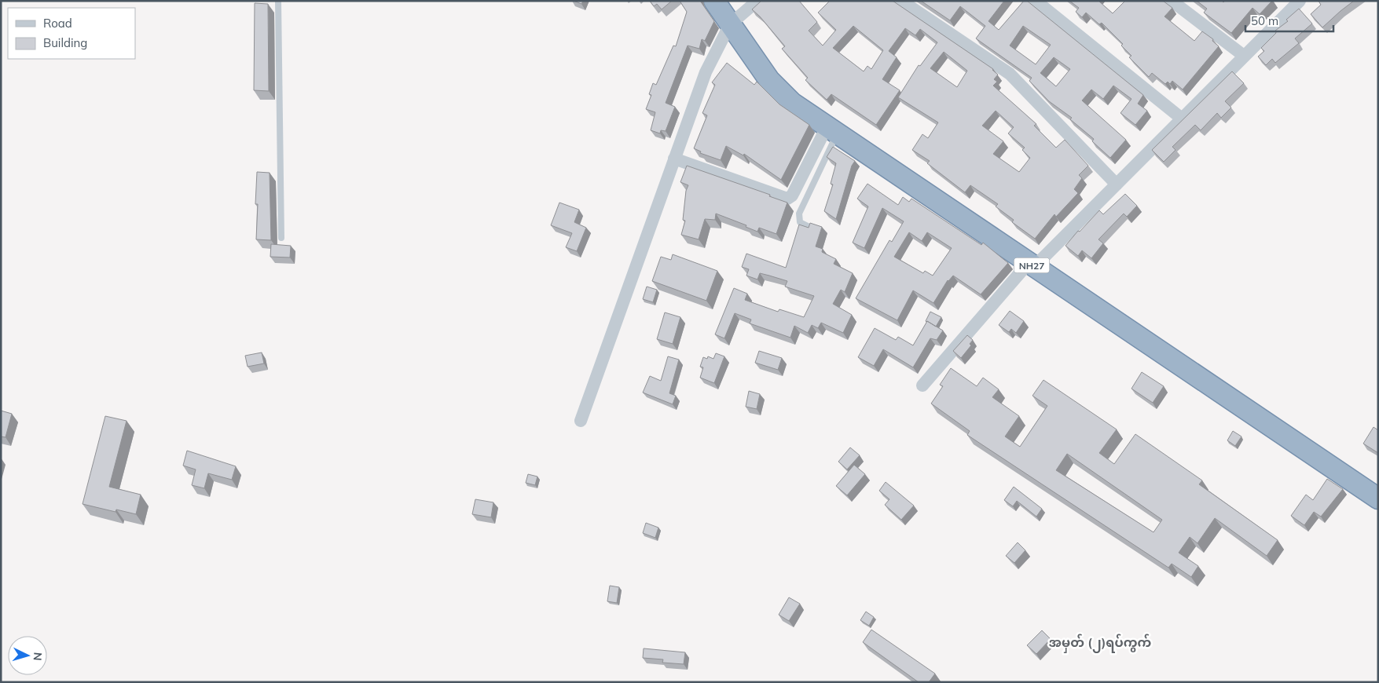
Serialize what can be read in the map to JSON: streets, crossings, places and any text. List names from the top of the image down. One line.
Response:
{"streets":{"highway":["NH27"]},"districts":["အမှတ် (၂)ရပ်ကွက်"],"legend":["Road","Building"],"scale_bar":"50 m","north":"right"}
